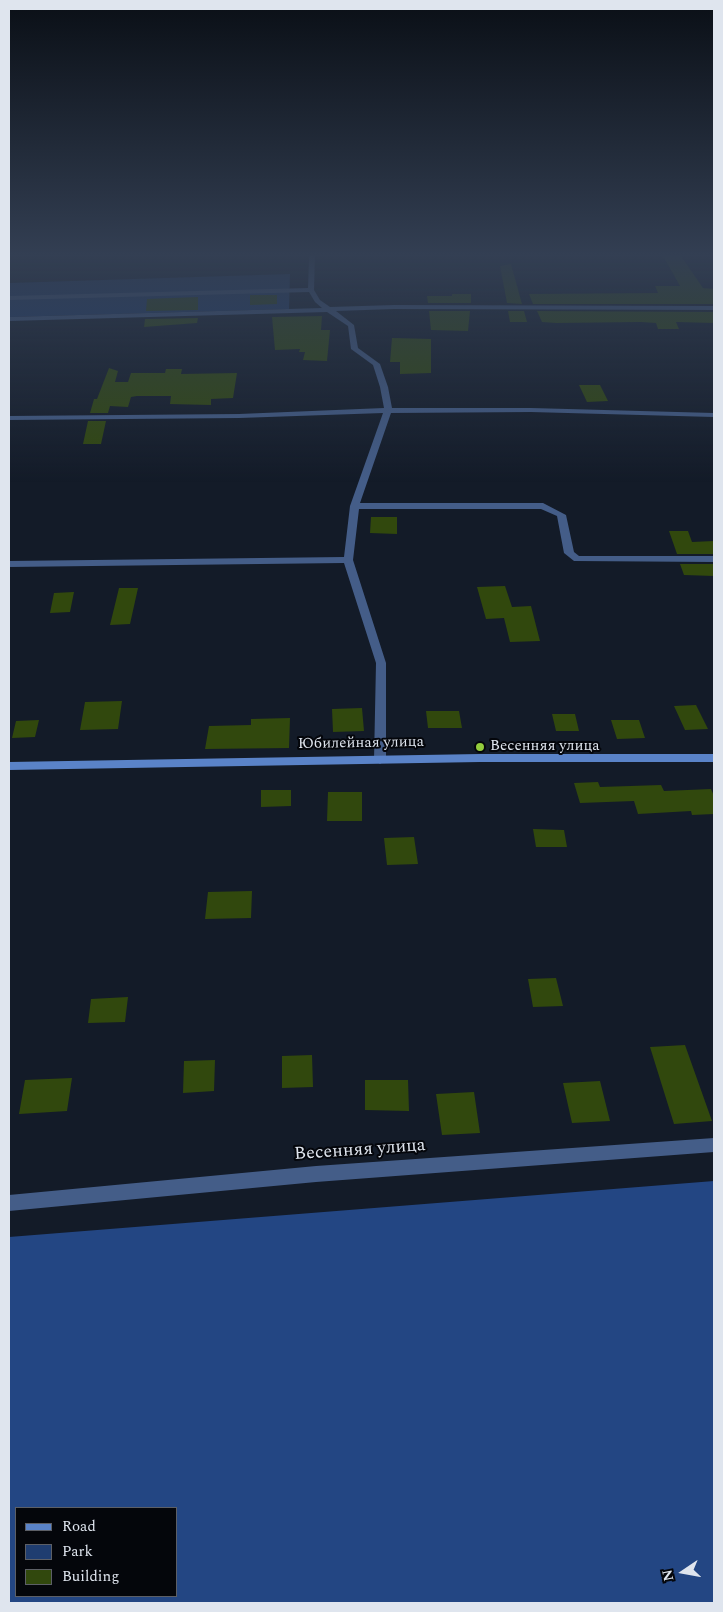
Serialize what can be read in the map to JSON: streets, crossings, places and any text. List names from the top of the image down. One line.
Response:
{"streets":{"street":["Юбилейная улица","Весенняя улица"]},"places":["Весенняя улица"],"legend":["Road","Park","Building"],"north":"left"}
